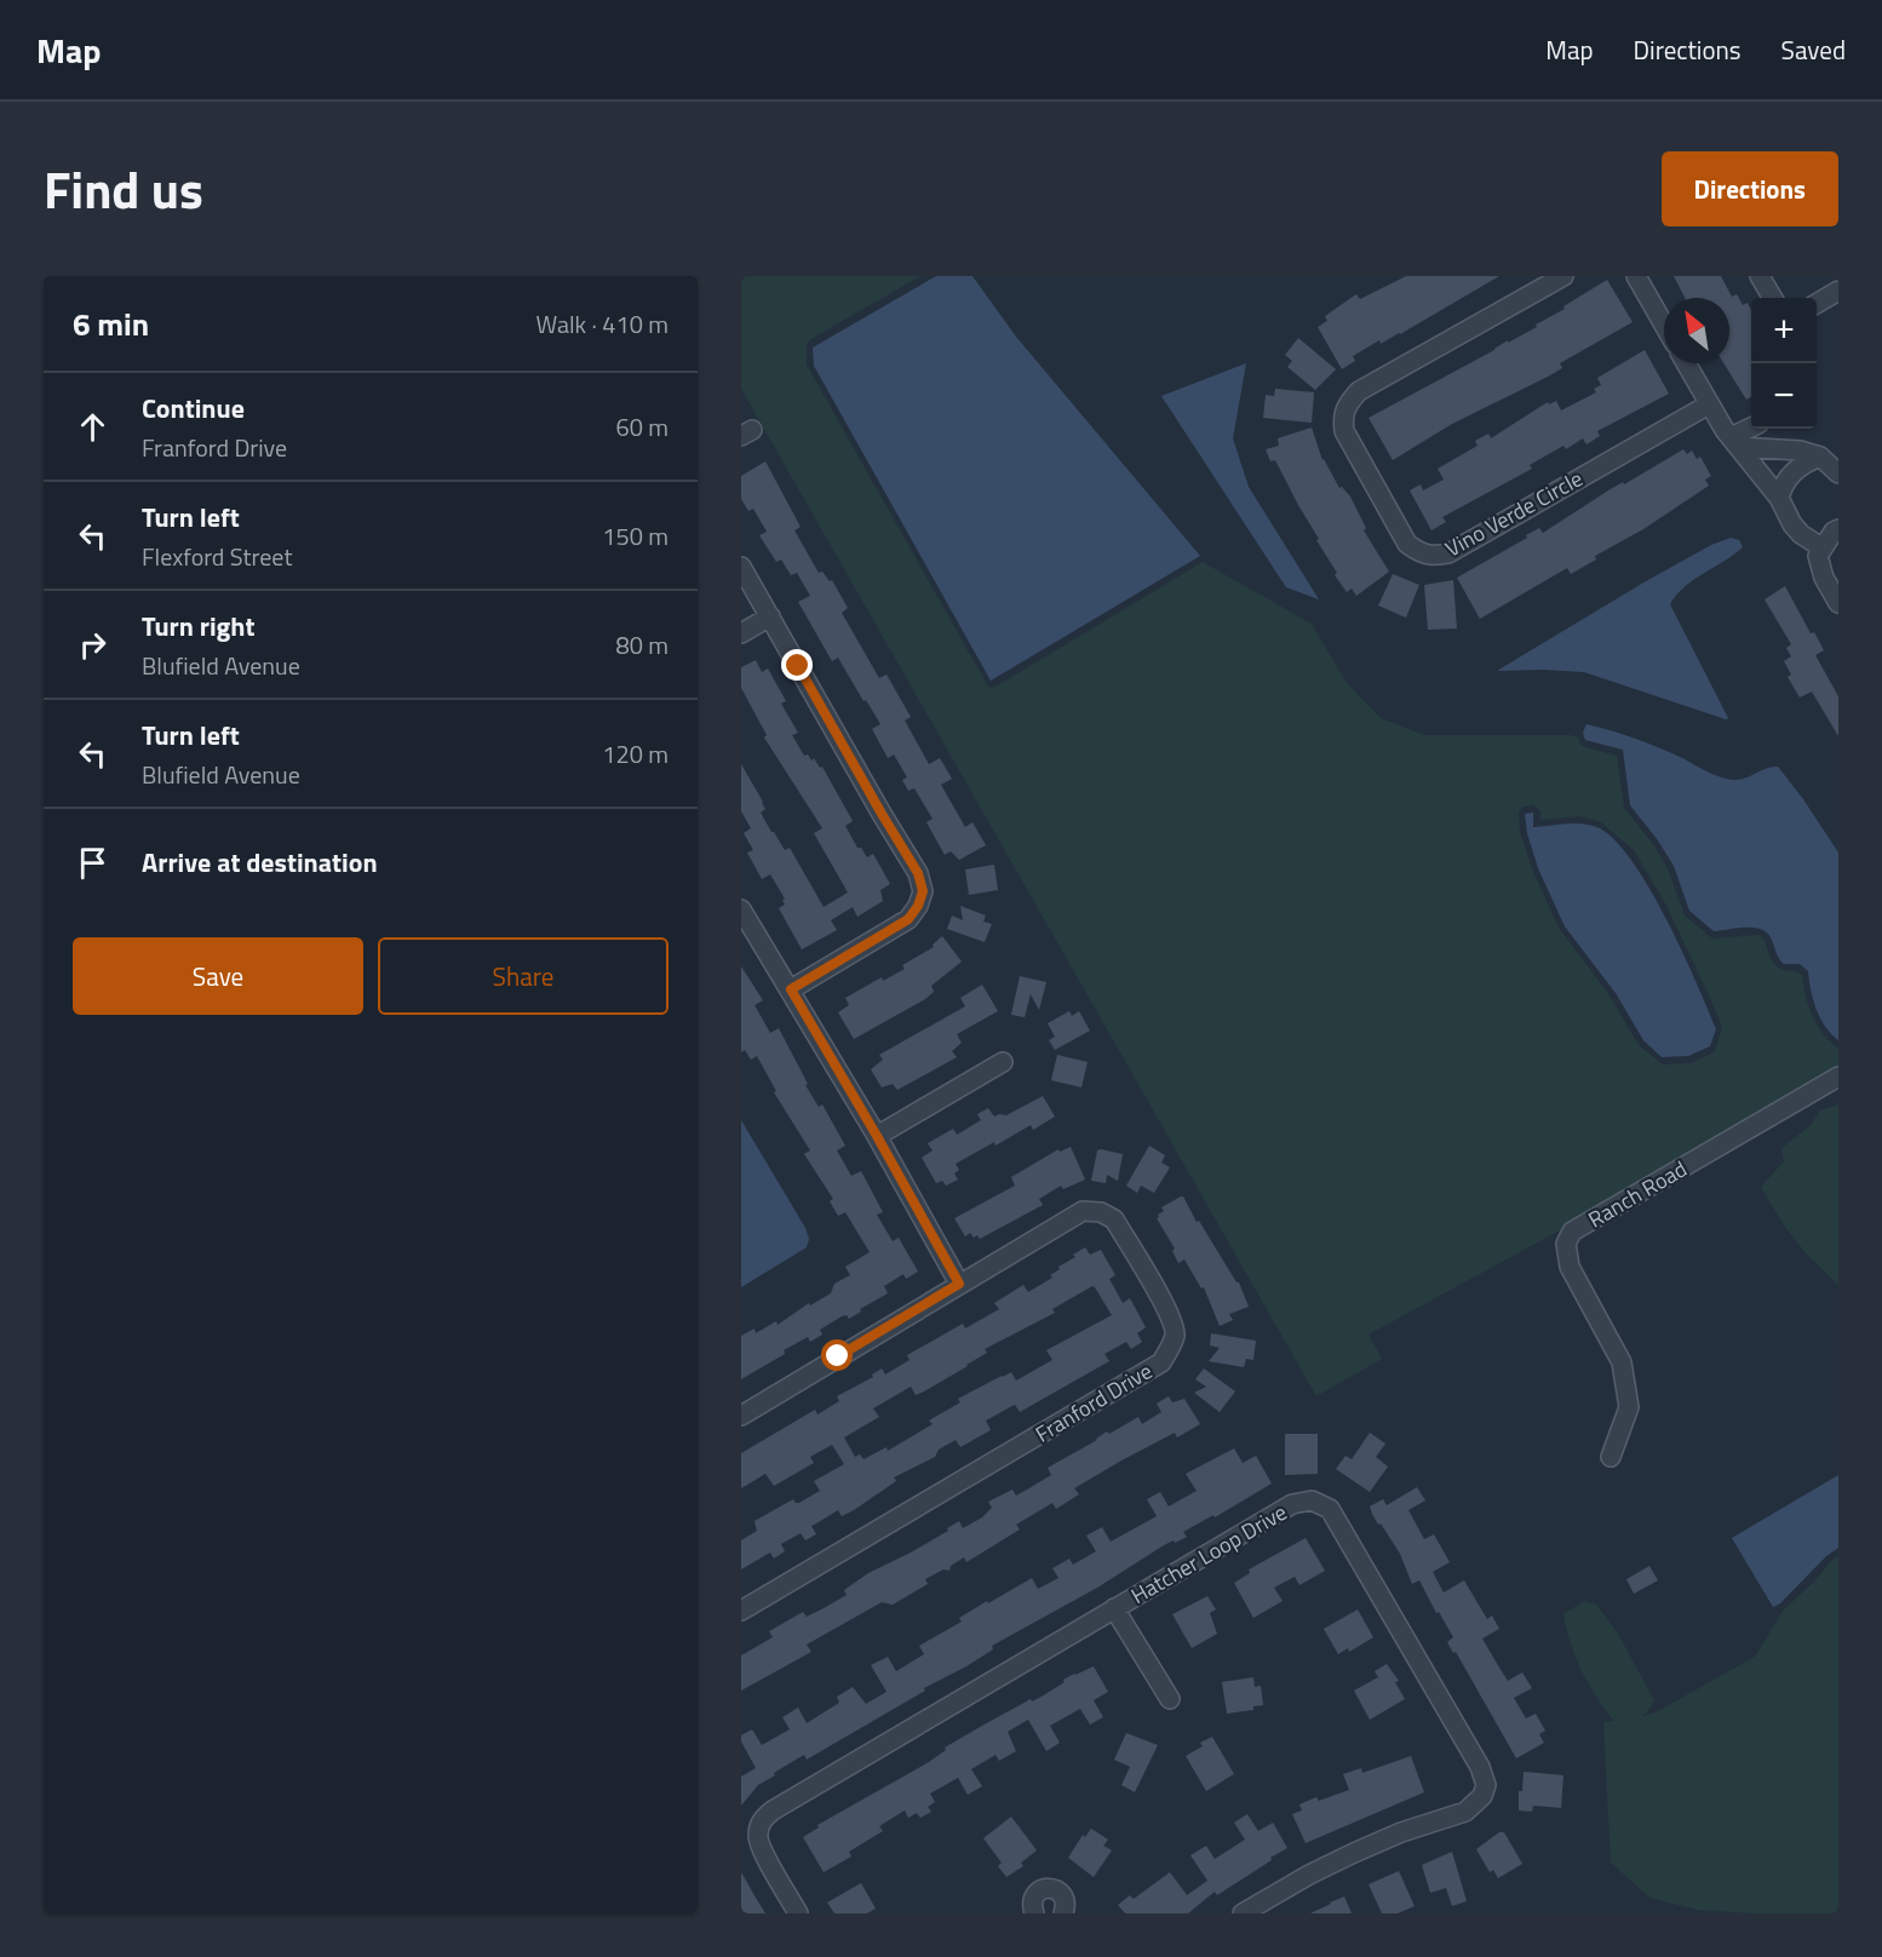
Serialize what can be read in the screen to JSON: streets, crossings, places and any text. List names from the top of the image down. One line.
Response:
{"streets":{"street":["Vino Verde Circle","Ranch Road","Franford Drive","Hatcher Loop Drive"]},"north":"top left","page":{"header":"Map","nav":["Map","Directions","Saved"],"title":"Find us","buttons":["Directions",["Save","Share"]],"heading":["6 min","Walk · 410 m"],"map_buttons":["+","−"],"list":[["Continue","Franford Drive","60 m"],["Turn left","Flexford Street","150 m"],["Turn right","Blufield Avenue","80 m"],["Turn left","Blufield Avenue","120 m"],"Arrive at destination"]}}
